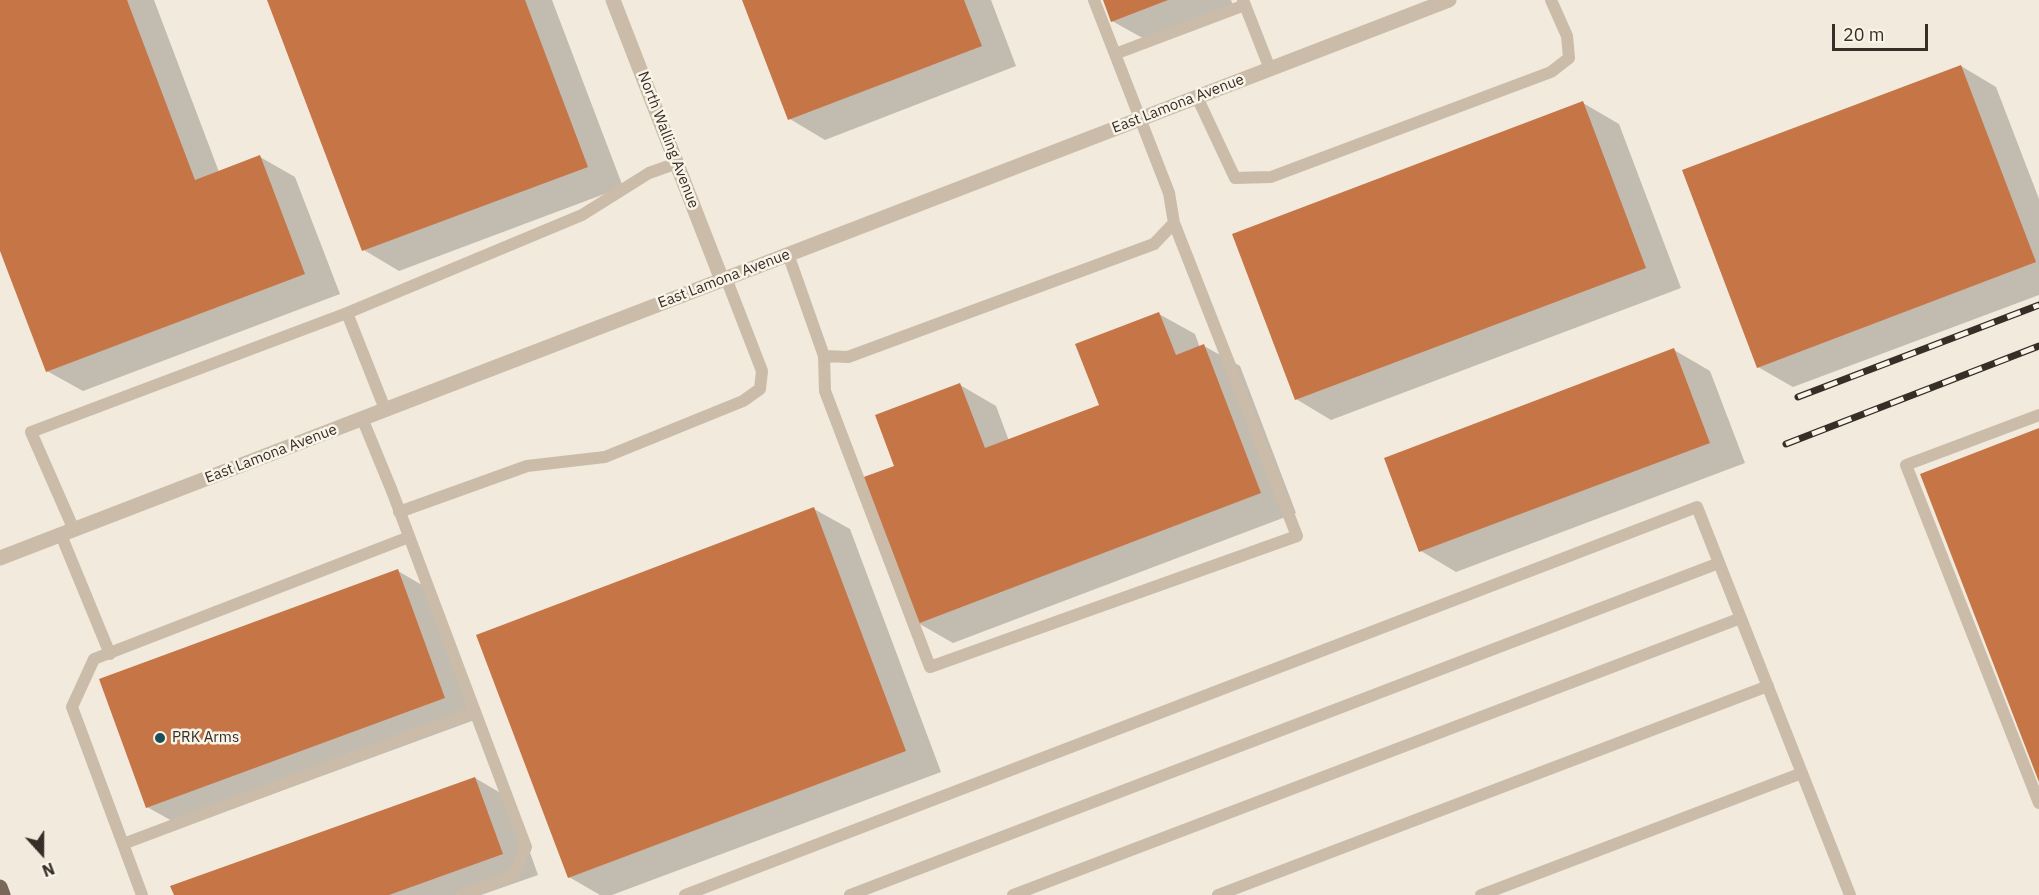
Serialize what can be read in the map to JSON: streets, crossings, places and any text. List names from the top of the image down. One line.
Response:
{"streets":{"street":["East Lamona Avenue","North Walling Avenue"]},"crossings":[["East Lamona Avenue","North Walling Avenue"]],"places":["PRK Arms"],"scale_bar":"20 m","north":"bottom"}
